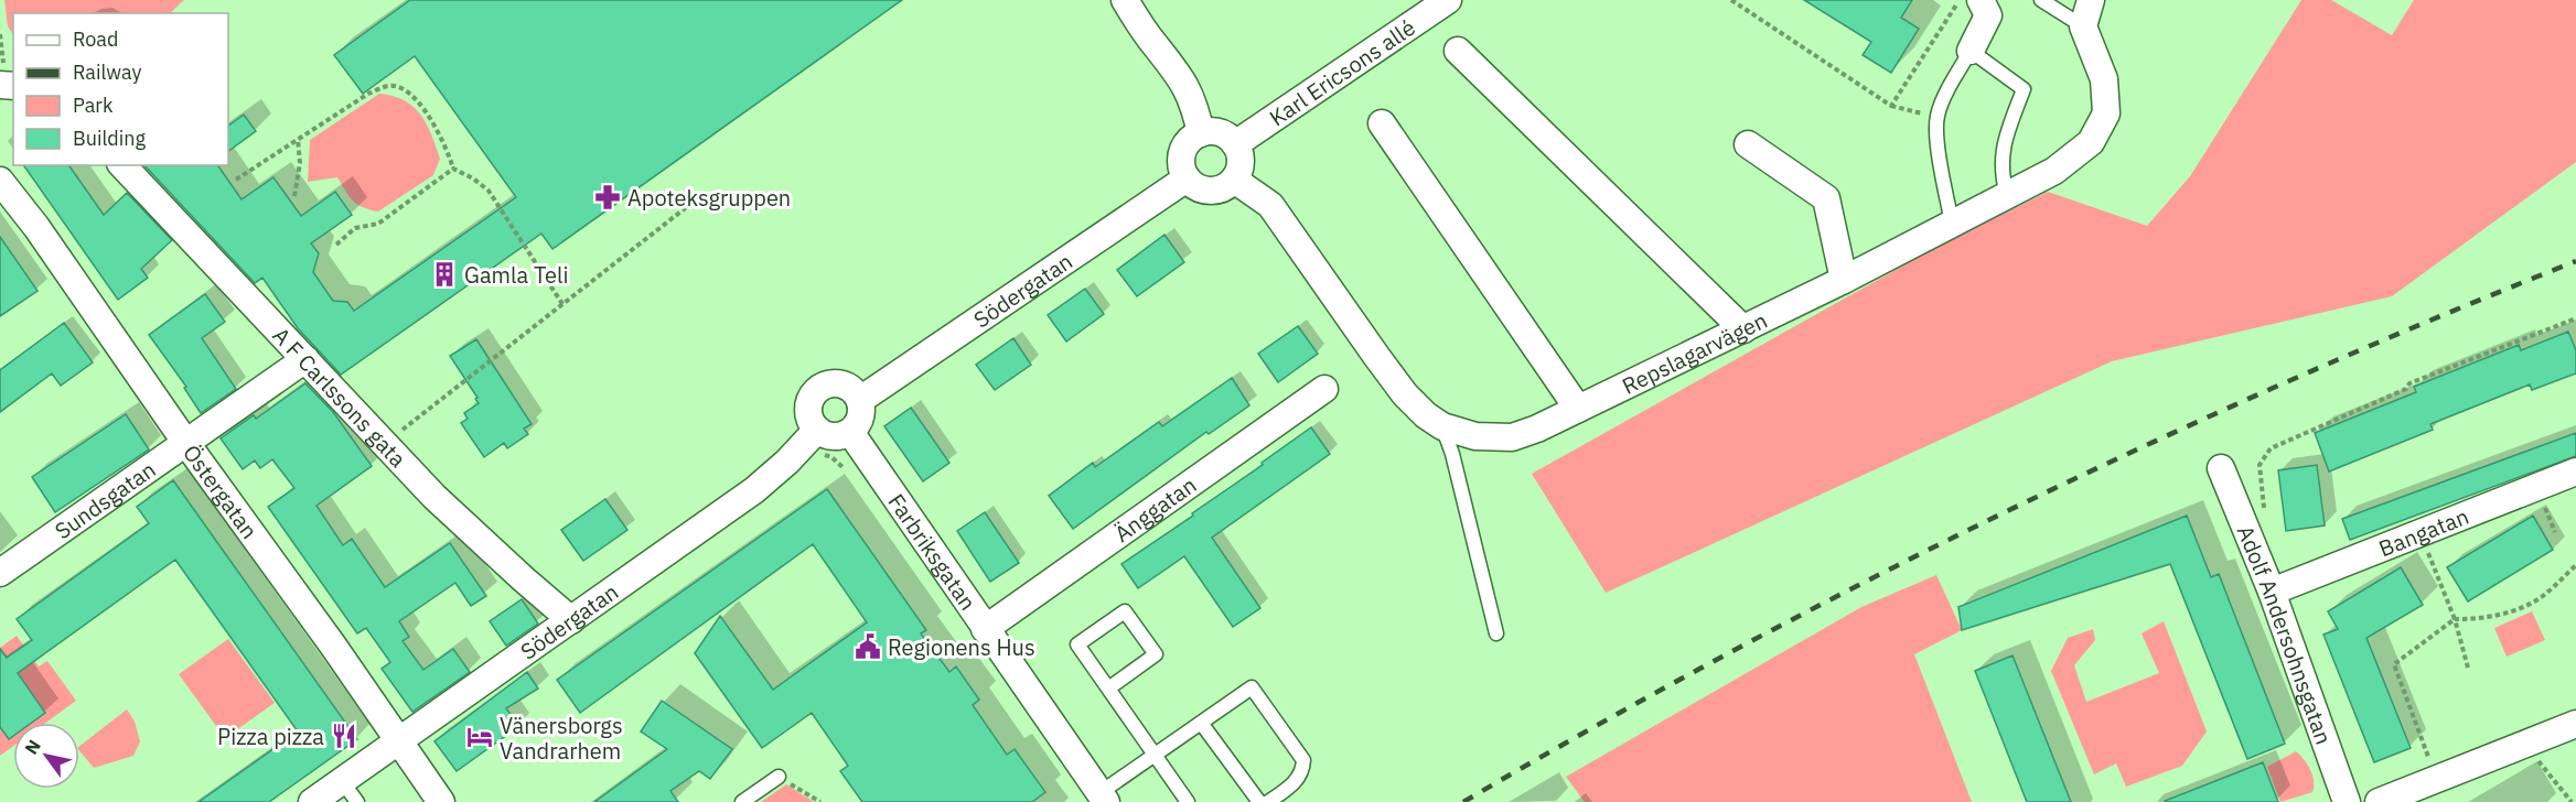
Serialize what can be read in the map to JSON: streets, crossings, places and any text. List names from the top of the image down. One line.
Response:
{"streets":{"street":["Karl Ericsons allé","Södergatan","Repslagarvägen","A F Carlssons gata","Östergatan","Sundsgatan","Änggatan","Bangatan","Farbriksgatan","Adolf Andersohnsgatan"]},"crossings":[["Karl Ericsons allé","Södergatan"],["Karl Ericsons allé","Repslagarvägen"],["Södergatan","Repslagarvägen"],["Södergatan","A F Carlssons gata"],["Södergatan","Östergatan"],["Södergatan","Farbriksgatan"],["A F Carlssons gata","Sundsgatan"],["Östergatan","Sundsgatan"],["Änggatan","Farbriksgatan"],["Bangatan","Adolf Andersohnsgatan"]],"places":{"pharmacy":["Apoteksgruppen"],"building":["Gamla Teli"],"public building":["Regionens Hus"],"restaurant":["Pizza pizza"],"hotel":["Vänersborgs Vandrarhem"]},"legend":["Road","Railway","Park","Building"],"north":"top left"}
